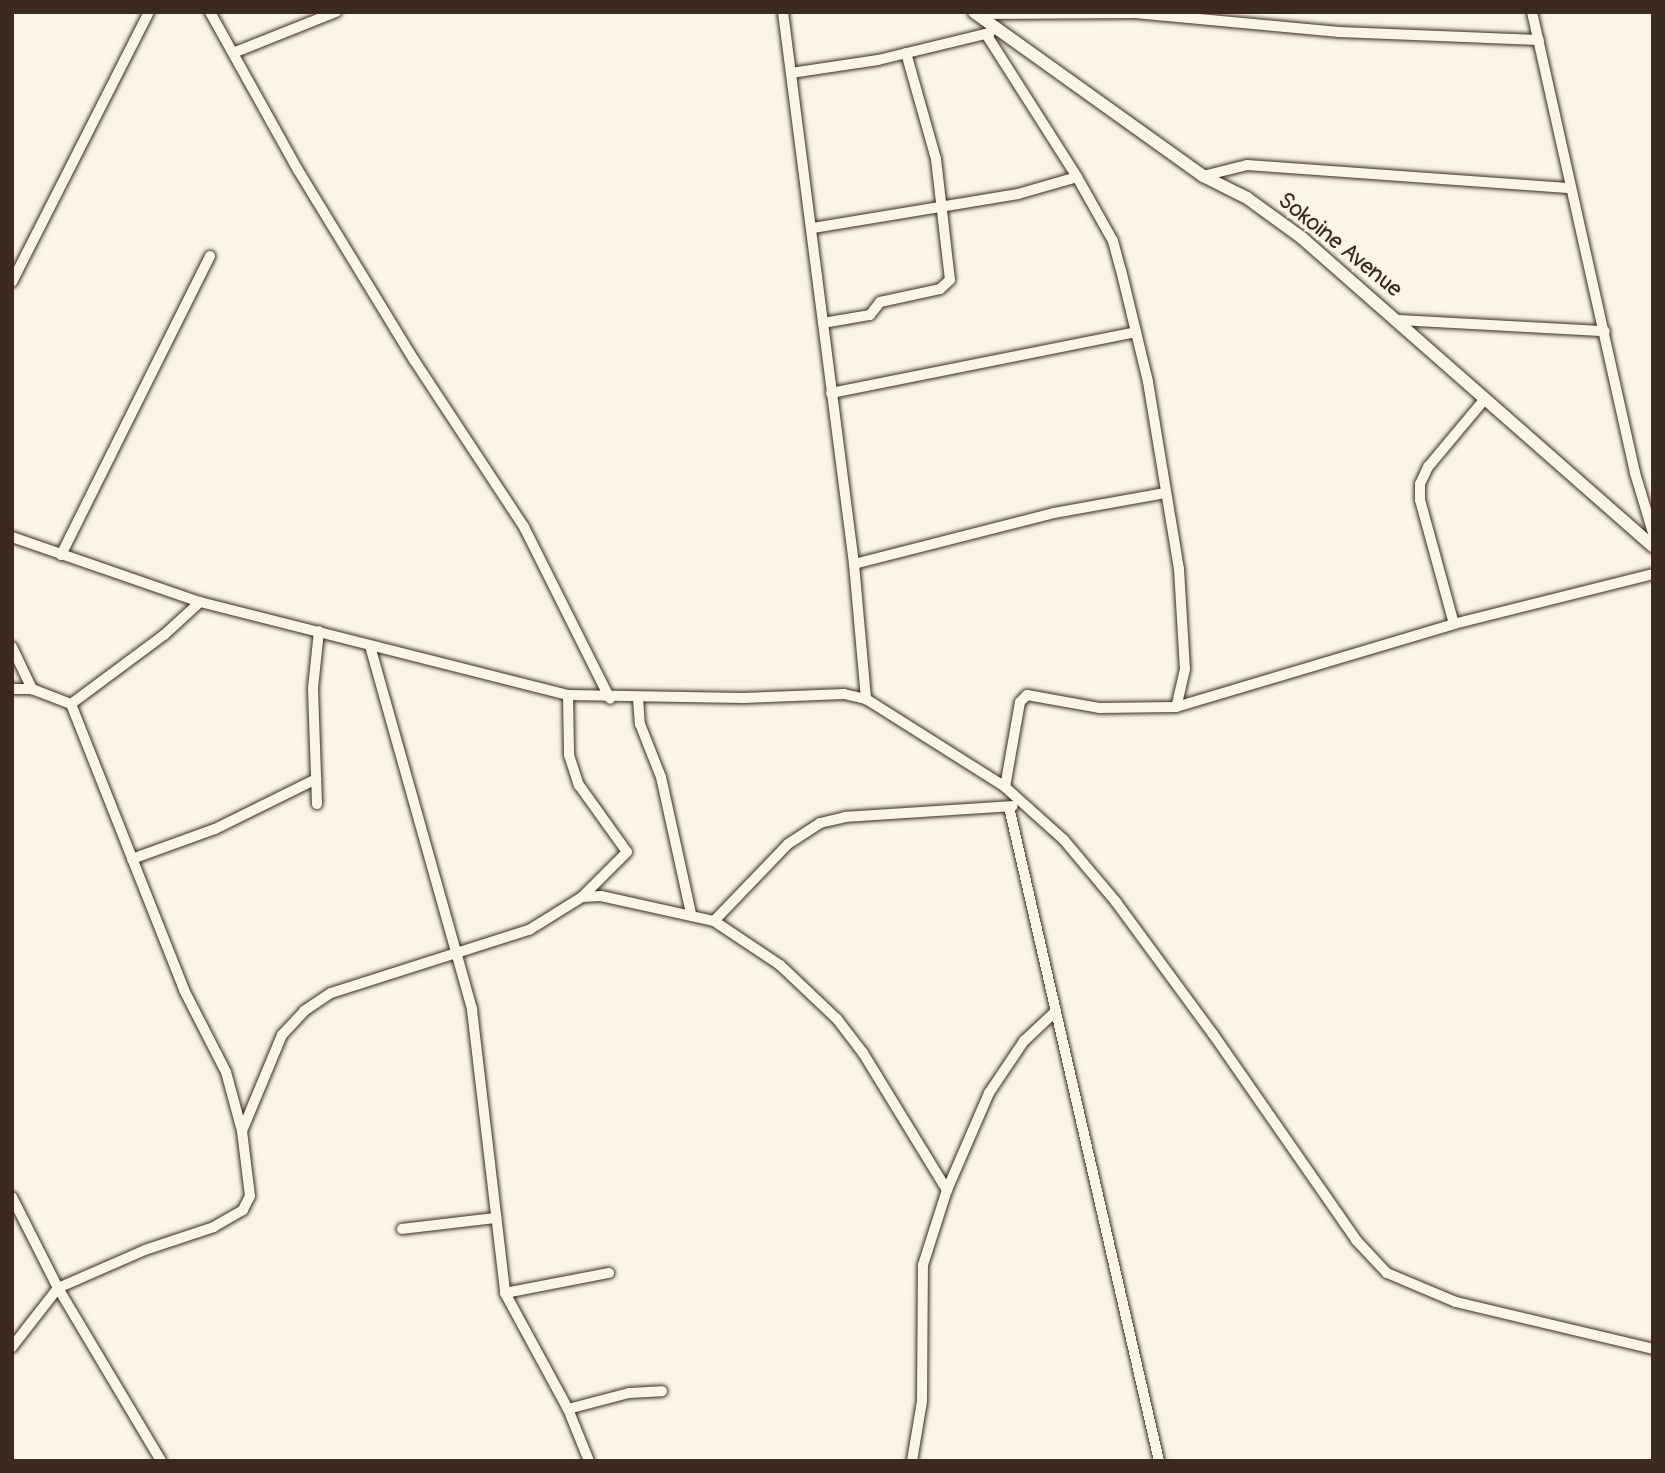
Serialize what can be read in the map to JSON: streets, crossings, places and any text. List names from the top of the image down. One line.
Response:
{"streets":{"street":["Sokoine Avenue"]}}
